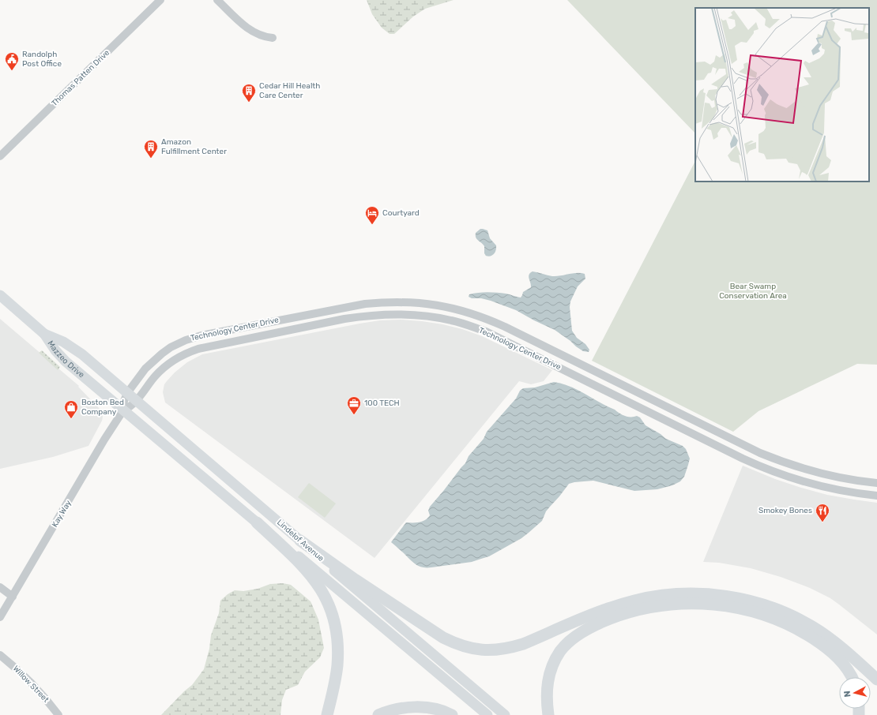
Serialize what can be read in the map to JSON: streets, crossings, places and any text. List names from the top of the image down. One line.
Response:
{"streets":{"main road":["Mazzeo Drive","Lindelof Avenue"],"street":["Thomas Patten Drive","Technology Center Drive","Kay Way","Willow Street"]},"crossings":[["Technology Center Drive","Kay Way"],["Technology Center Drive","Lindelof Avenue"],["Mazzeo Drive","Lindelof Avenue"],["Kay Way","Lindelof Avenue"]],"parks":["Bear Swamp Conservation Area"],"places":{"public building":["Randolph Post Office"],"building":["Cedar Hill Health Care Center","Amazon Fulfillment Center"],"hotel":["Courtyard"],"office":["100 TECH"],"shop":["Boston Bed Company"],"restaurant":["Smokey Bones"]},"north":"left"}
